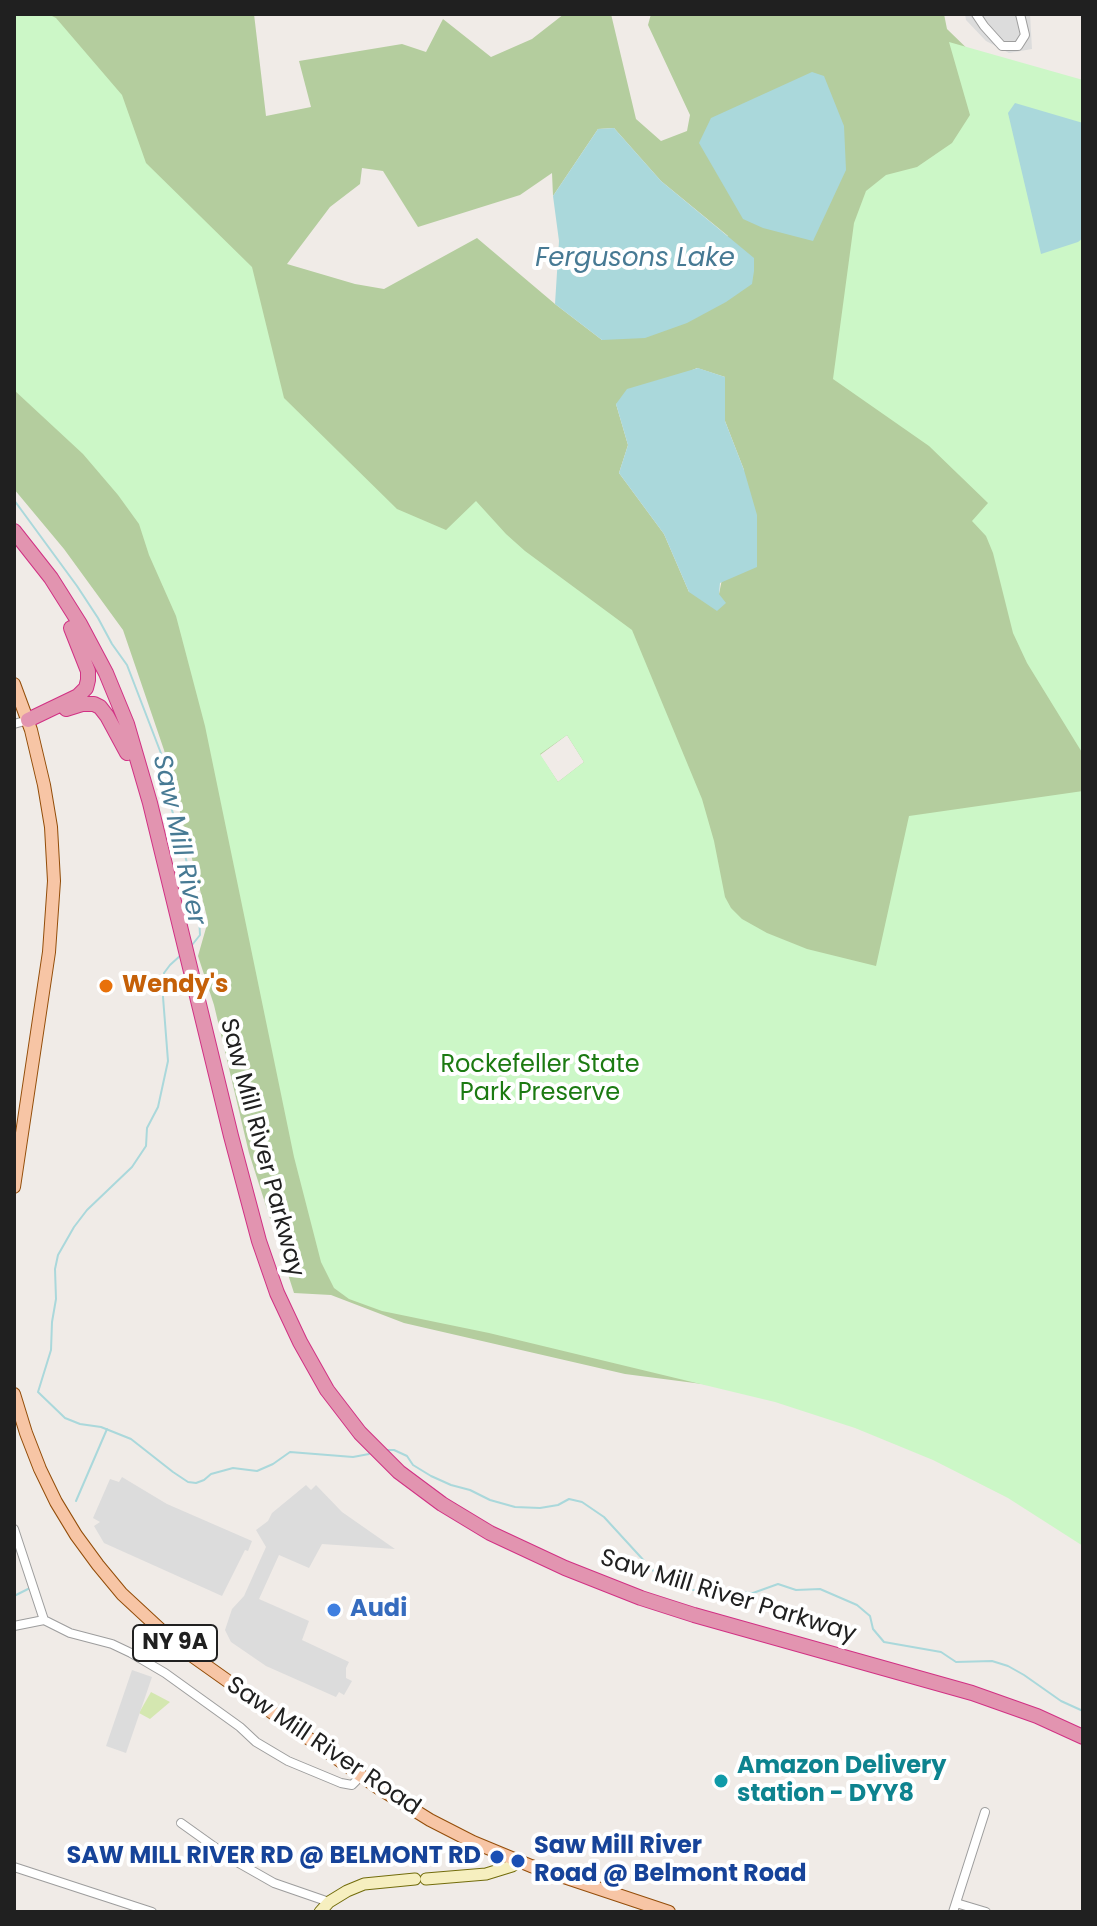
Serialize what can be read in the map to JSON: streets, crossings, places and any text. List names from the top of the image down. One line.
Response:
{"streets":{"highway":["Saw Mill River Parkway"],"main road":["NY 9A","Saw Mill River Road"]},"water":["Fergusons Lake","Saw Mill River"],"parks":["Rockefeller State Park Preserve"],"places":["Wendy's","Audi","Amazon Delivery station - DYY8","SAW MILL RIVER RD @ BELMONT RD","Saw Mill River Road @ Belmont Road"]}
